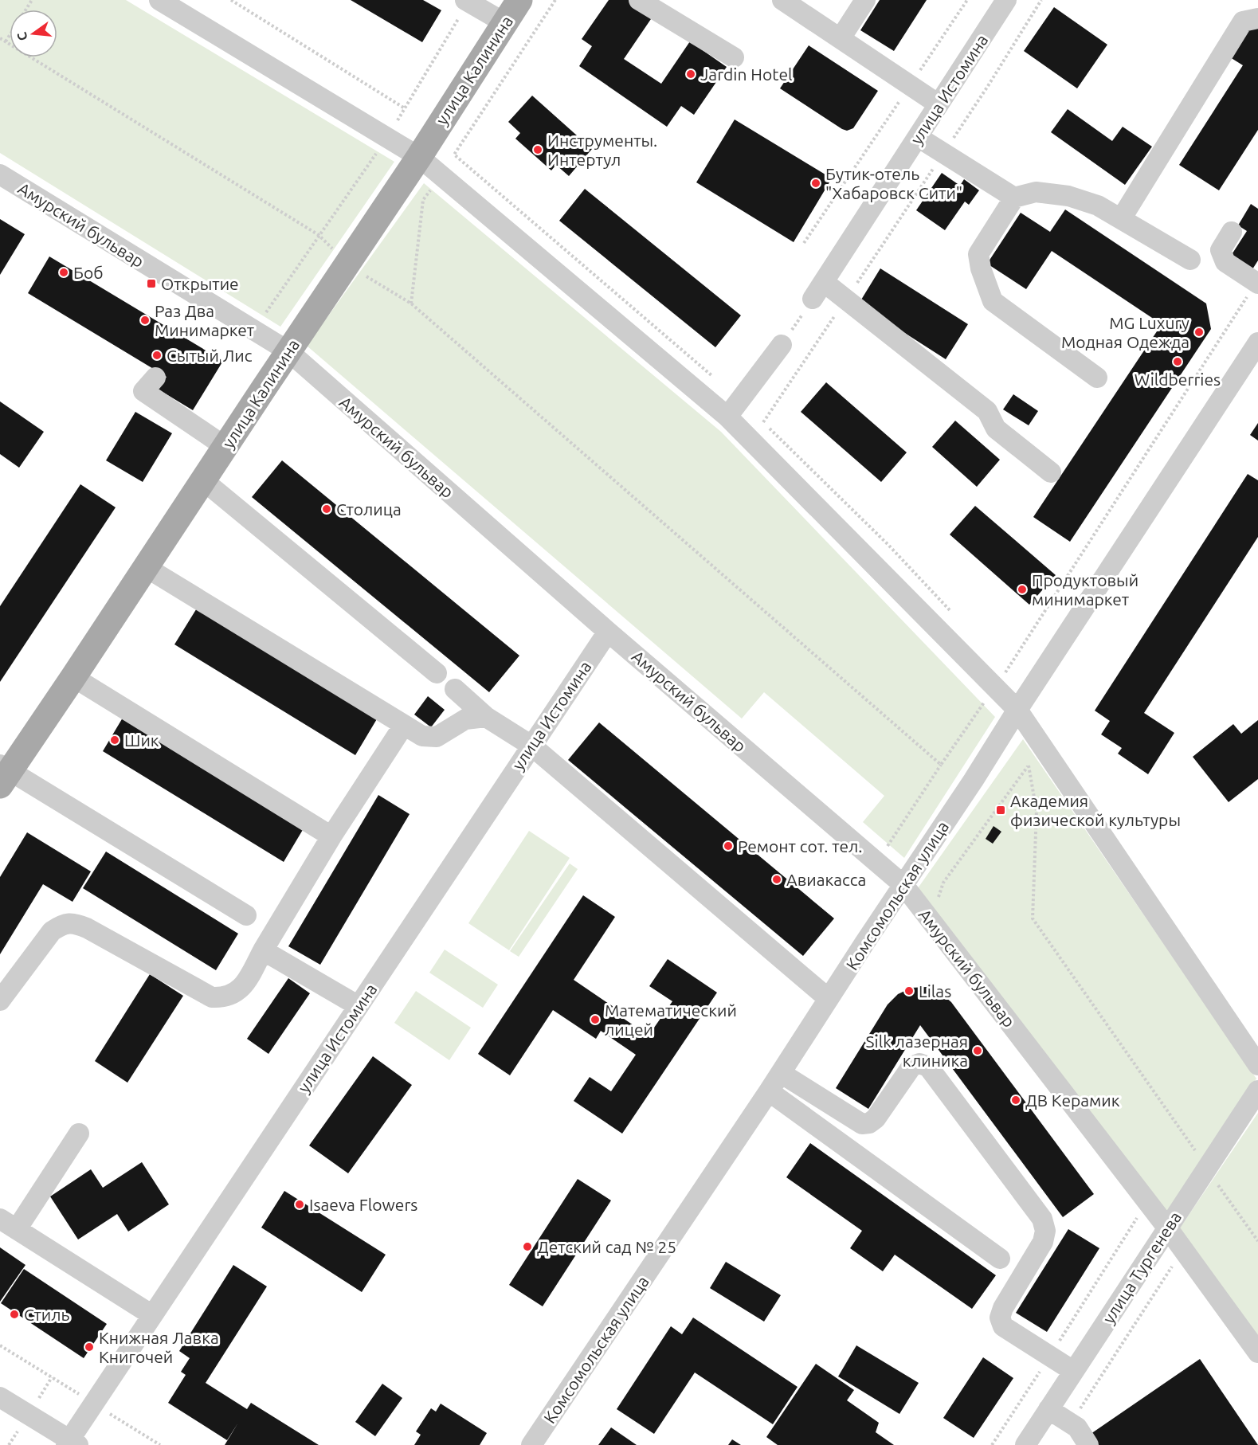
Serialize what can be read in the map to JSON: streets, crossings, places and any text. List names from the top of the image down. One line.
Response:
{"streets":{"main road":["улица Калинина"],"street":["улица Истомина","Амурский бульвар","Комсомольская улица","улица Тургенева"]},"crossings":[["улица Калинина","Амурский бульвар"],["улица Истомина","Амурский бульвар"],["Амурский бульвар","Комсомольская улица"],["Амурский бульвар","улица Тургенева"]],"places":{"other":["Jardin Hotel","Инструменты. Интертул","Бутик-отель \"Хабаровск Сити\"","Боб","Раз Два Минимаркет","MG Luxury Модная Одежда","Сытый Лис","Wildberries","Столица","Продуктовый минимаркет","Шик","Ремонт сот. тел.","Авиакасса","Lilas","Математический лицей","Silk лазерная клиника","ДВ Керамик","Isaeva Flowers","Детский сад № 25","Стиль","Книжная Лавка Книгочей"],"transit":["Открытие","Академия физической культуры"]},"north":"left"}
